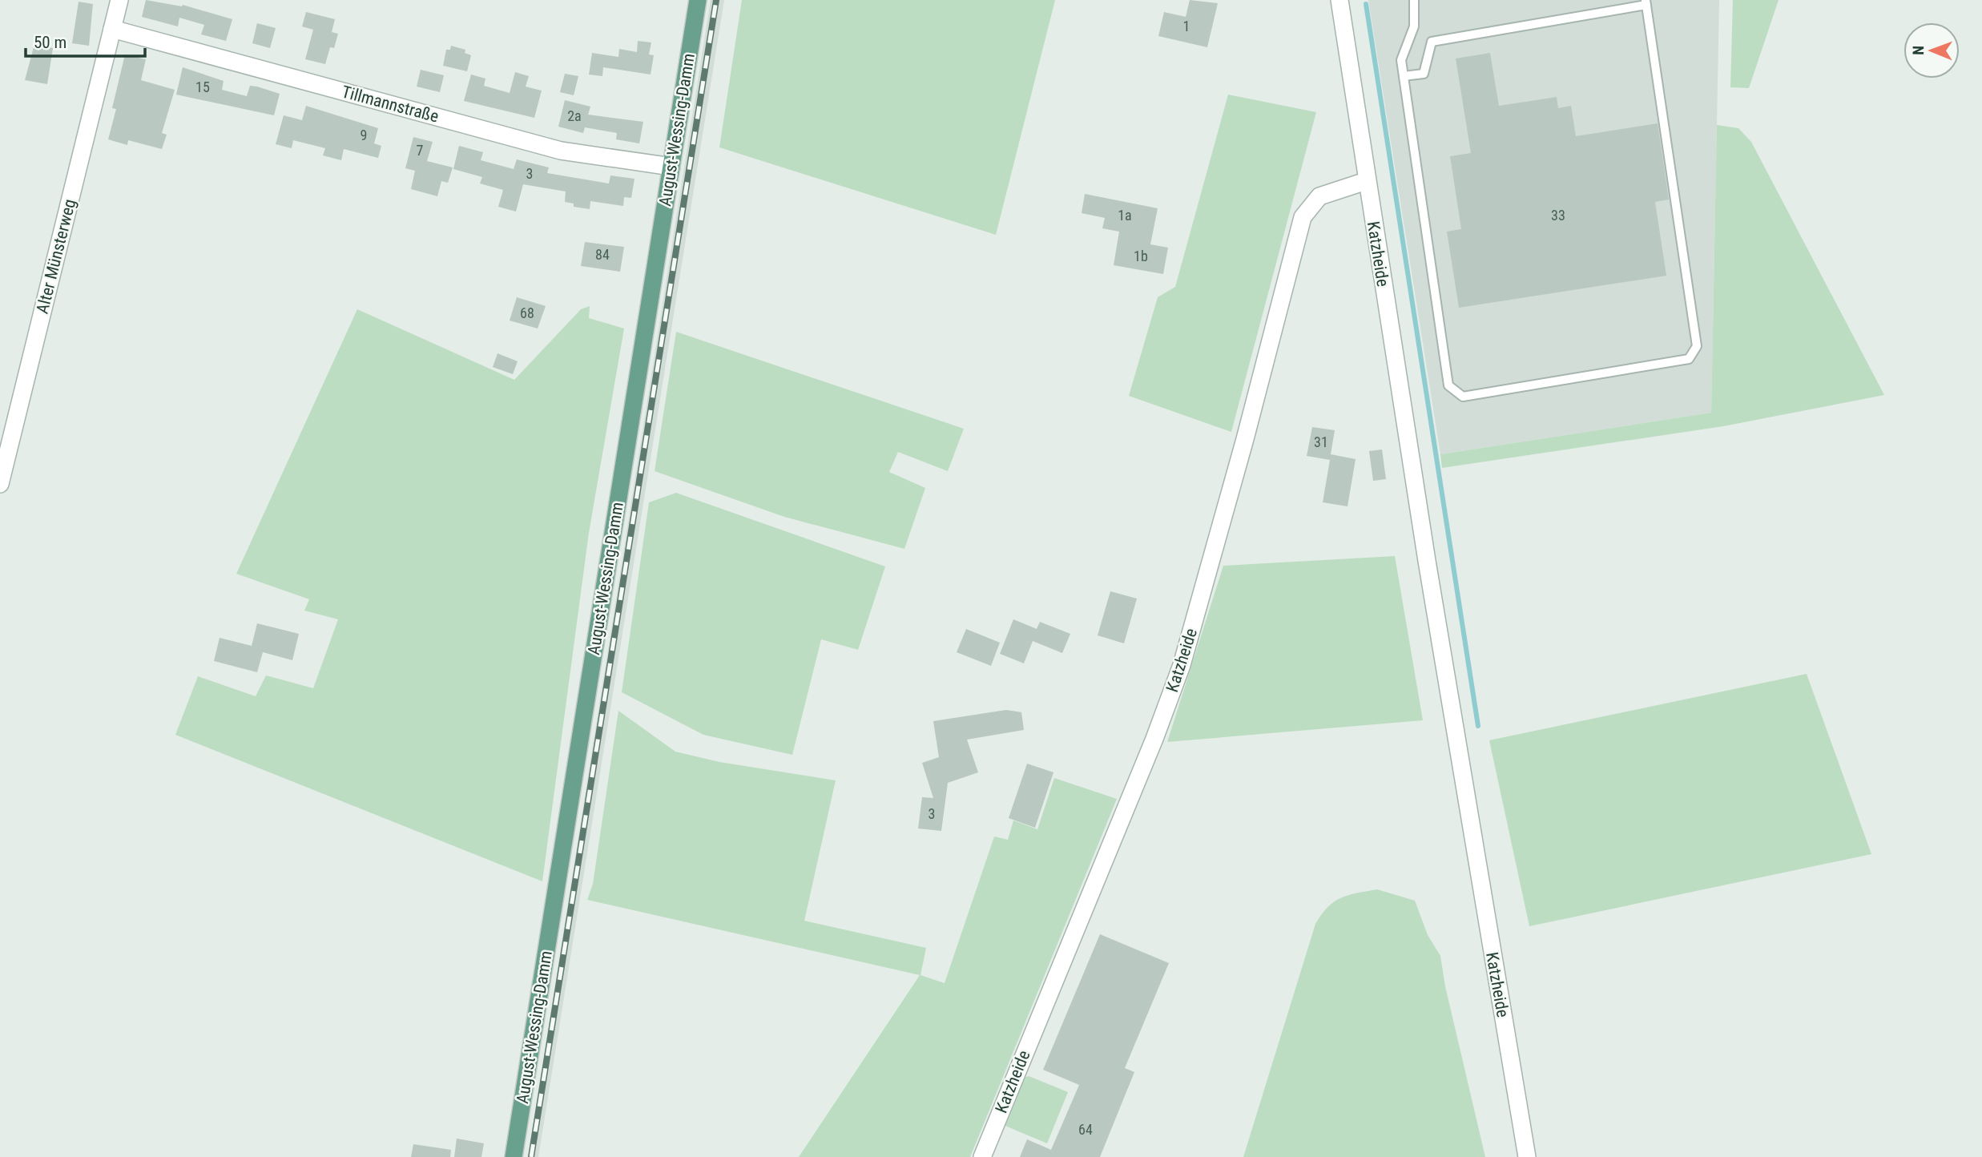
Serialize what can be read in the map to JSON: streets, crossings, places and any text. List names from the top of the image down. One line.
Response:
{"streets":{"main road":["August-Wessing-Damm"],"street":["Tillmannstraße","Katzheide","Alter Münsterweg"]},"crossings":[["Tillmannstraße","August-Wessing-Damm"],["Tillmannstraße","Alter Münsterweg"]],"house_numbers":["1","15","2a","9","7","3","1a","33","84","1b","68","31","3","64"],"scale_bar":"50 m","north":"left"}
